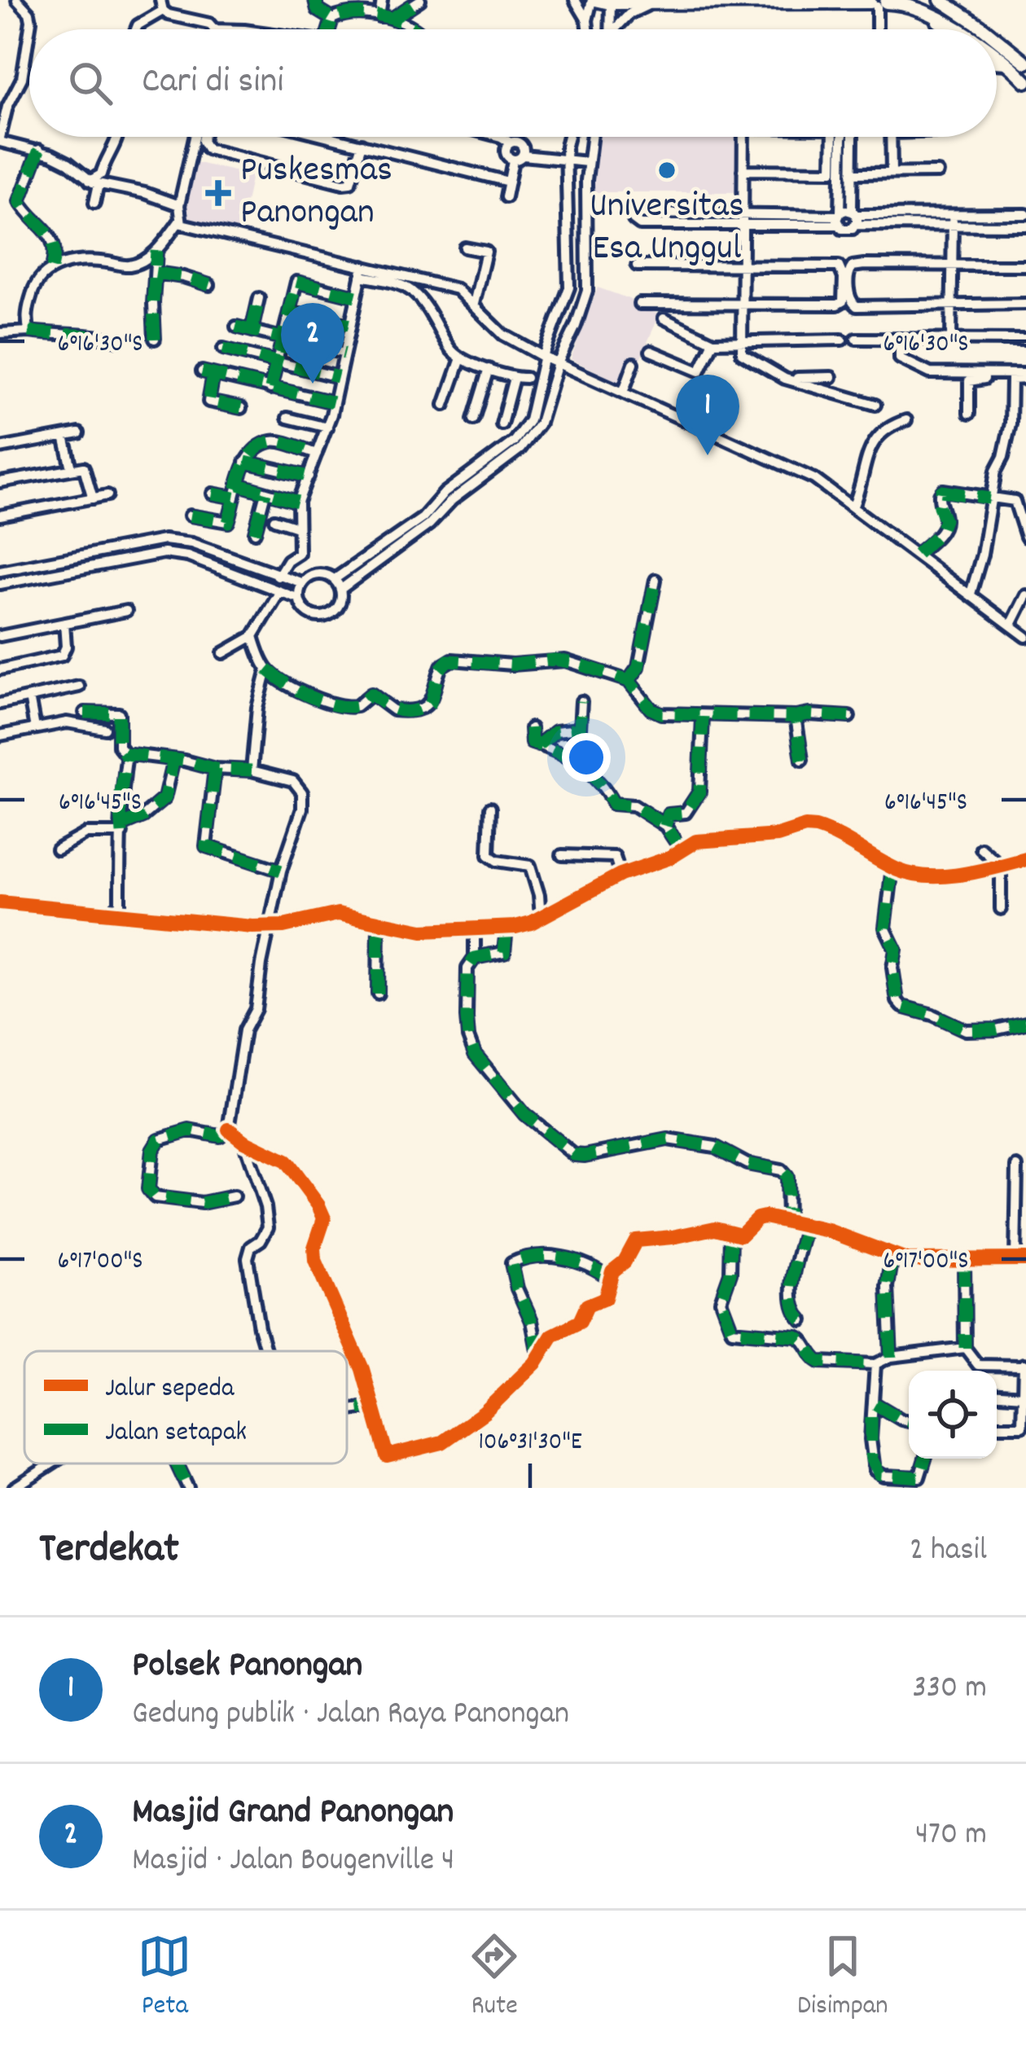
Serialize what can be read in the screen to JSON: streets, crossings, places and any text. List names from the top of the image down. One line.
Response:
{"places":{"other":["Universitas Esa Unggul"],"health":["Puskesmas Panongan"]},"legend":["Jalur sepeda","Jalan setapak"],"page":{"search":"Cari di sini","pins":["2","1"],"heading":["Terdekat","2 hasil"],"list":[{"mark":"1","name":"Polsek Panongan","note":"Gedung publik · Jalan Raya Panongan","value":"330 m"},{"mark":"2","name":"Masjid Grand Panongan","note":"Masjid · Jalan Bougenville 4","value":"470 m"}],"nav":["Peta","Rute","Disimpan"]},"coordinates":["6°16'30\"S","6°16'45\"S","6°17'00\"S","106°31'30\"E"]}
